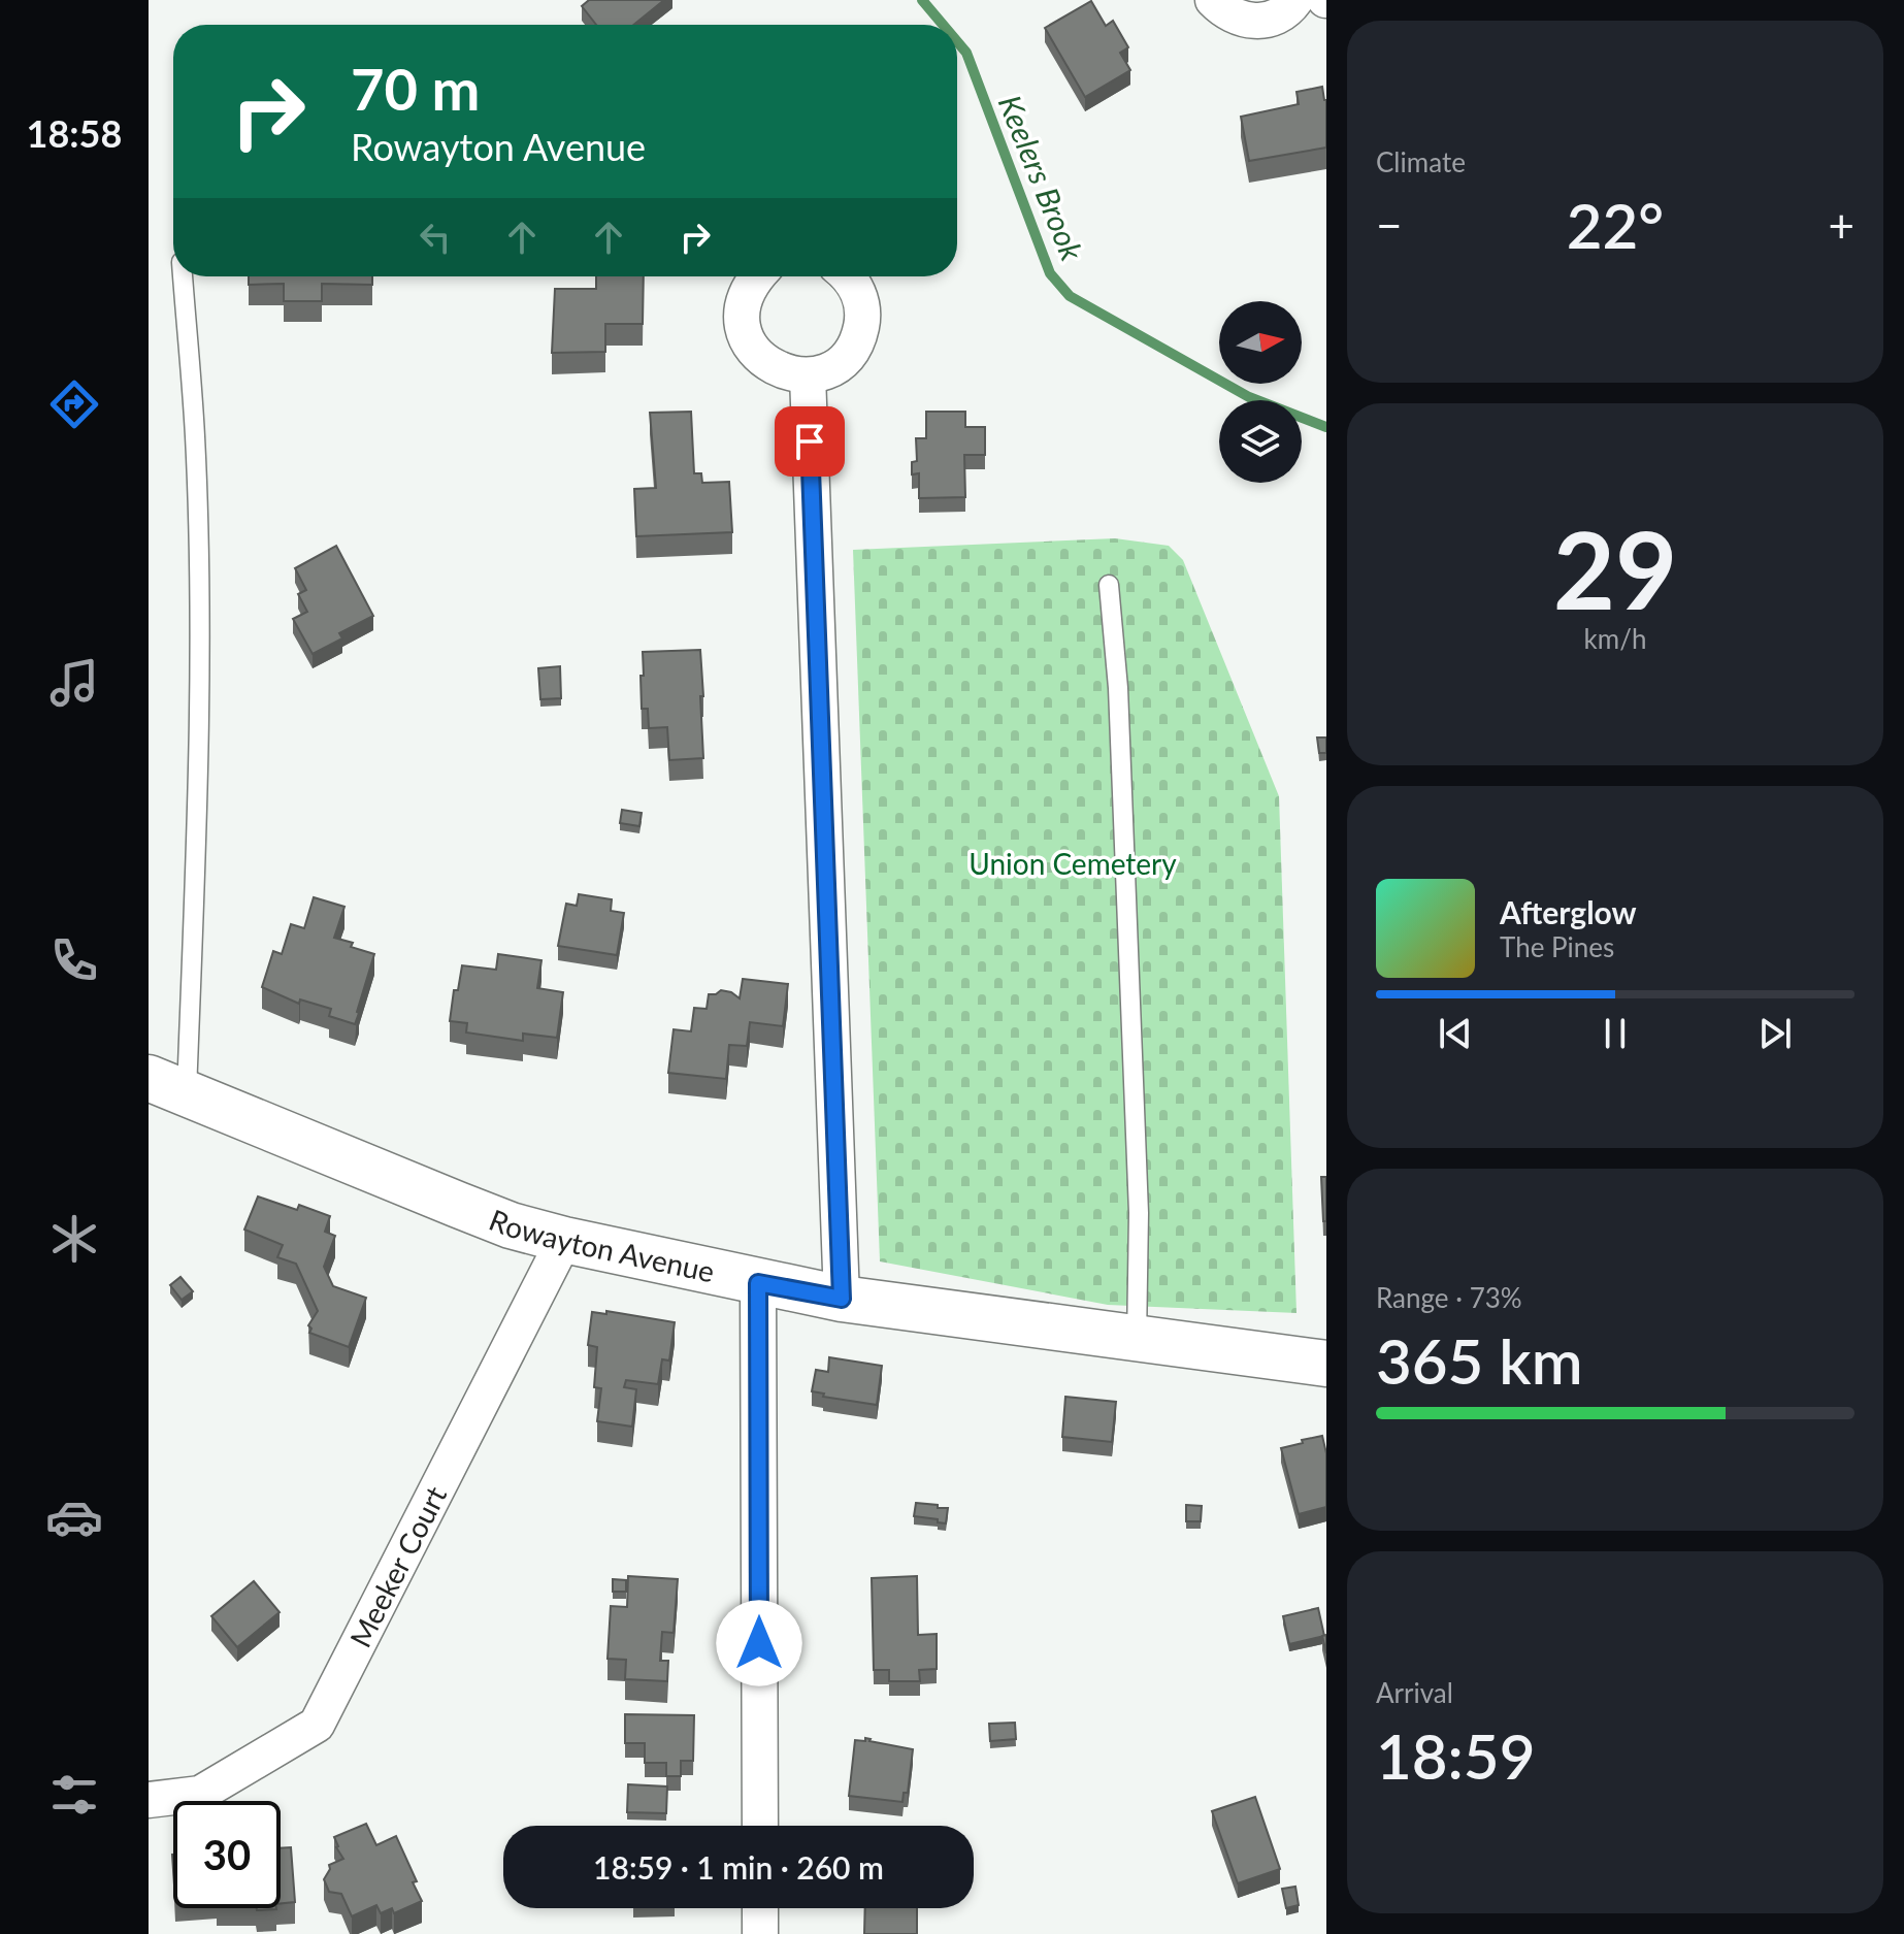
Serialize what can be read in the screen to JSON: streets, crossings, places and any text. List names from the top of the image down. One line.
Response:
{"streets":{"street":["Rowayton Avenue","Meeker Court"]},"crossings":[["Rowayton Avenue","Meeker Court"]],"water":["Keelers Brook"],"parks":["Union Cemetery"],"north":"right","page":{"tabs":"18:58","tile":["Climate",["29","km/h"],["Range · 73%","365 km"],["Arrival","18:59"]],"turn":["70 m","Rowayton Avenue"],"heat":["−","22°","+"],"song":["Afterglow","The Pines"],"limit":"30","trip":"18:59 · 1 min · 260 m"}}
